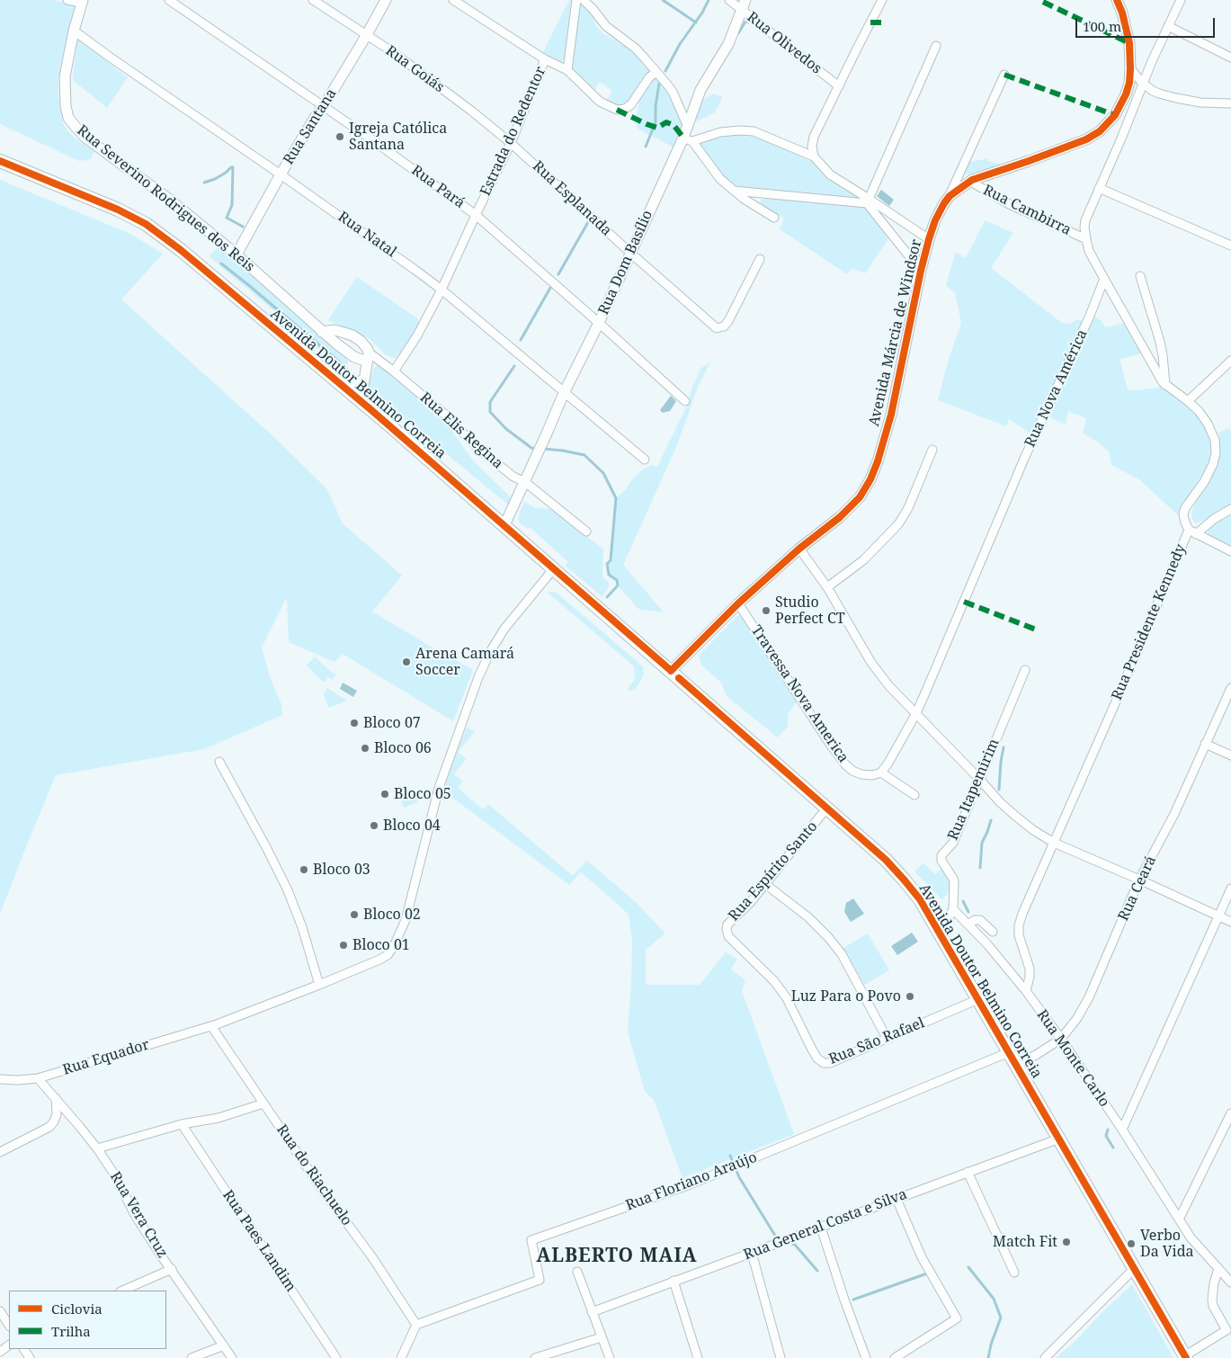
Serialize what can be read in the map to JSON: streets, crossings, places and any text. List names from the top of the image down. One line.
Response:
{"streets":{"main road":["Avenida Doutor Belmino Correia"],"street":["Rua Olivedos","Rua Goiás","Rua Santana","Estrada do Redentor","Rua Pará","Rua Severino Rodrigues dos Reis","Rua Esplanada","Rua Cambirra","Rua Natal","Rua Dom Basílio","Avenida Márcia de Windsor","Rua Nova América","Rua Elis Regina","Rua Presidente Kennedy","Travessa Nova America","Rua Itapemirim","Rua Espírito Santo","Rua Ceará","Rua São Rafael","Rua Equador","Rua Monte Carlo","Rua do Riachuelo","Rua Floriano Araújo","Rua Vera Cruz","Rua General Costa e Silva","Rua Paes Landim"]},"crossings":[["Rua Olivedos","Rua Dom Basílio"],["Rua Goiás","Rua Santana"],["Rua Goiás","Estrada do Redentor"],["Rua Goiás","Rua Esplanada"],["Rua Santana","Rua Pará"],["Rua Santana","Rua Severino Rodrigues dos Reis"],["Rua Santana","Rua Natal"],["Estrada do Redentor","Rua Pará"],["Estrada do Redentor","Rua Esplanada"],["Estrada do Redentor","Rua Natal"],["Estrada do Redentor","Rua Elis Regina"],["Rua Pará","Rua Dom Basílio"],["Rua Severino Rodrigues dos Reis","Rua Natal"],["Rua Severino Rodrigues dos Reis","Rua Elis Regina"],["Rua Esplanada","Rua Dom Basílio"],["Rua Cambirra","Avenida Márcia de Windsor"],["Rua Natal","Rua Dom Basílio"],["Rua Dom Basílio","Avenida Doutor Belmino Correia"],["Rua Dom Basílio","Rua Elis Regina"],["Avenida Márcia de Windsor","Avenida Doutor Belmino Correia"],["Avenida Márcia de Windsor","Travessa Nova America"],["Avenida Doutor Belmino Correia","Rua Espírito Santo"],["Avenida Doutor Belmino Correia","Rua Ceará"],["Avenida Doutor Belmino Correia","Rua São Rafael"],["Avenida Doutor Belmino Correia","Rua Equador"],["Avenida Doutor Belmino Correia","Rua Floriano Araújo"],["Avenida Doutor Belmino Correia","Rua General Costa e Silva"],["Rua Nova América","Rua Presidente Kennedy"],["Rua Nova América","Travessa Nova America"],["Rua Presidente Kennedy","Rua Monte Carlo"],["Rua Itapemirim","Rua Monte Carlo"],["Rua Espírito Santo","Rua São Rafael"],["Rua Ceará","Rua Monte Carlo"],["Rua Equador","Rua do Riachuelo"],["Rua Equador","Rua Vera Cruz"],["Rua do Riachuelo","Rua Floriano Araújo"]],"districts":["ALBERTO MAIA"],"places":["Igreja Católica Santana","Studio Perfect CT","Arena Camará Soccer","Bloco 07","Bloco 06","Bloco 05","Bloco 04","Bloco 03","Bloco 02","Bloco 01","Luz Para o Povo","Match Fit","Verbo Da Vida"],"legend":["Ciclovia","Trilha"],"scale_bar":"100 m"}
